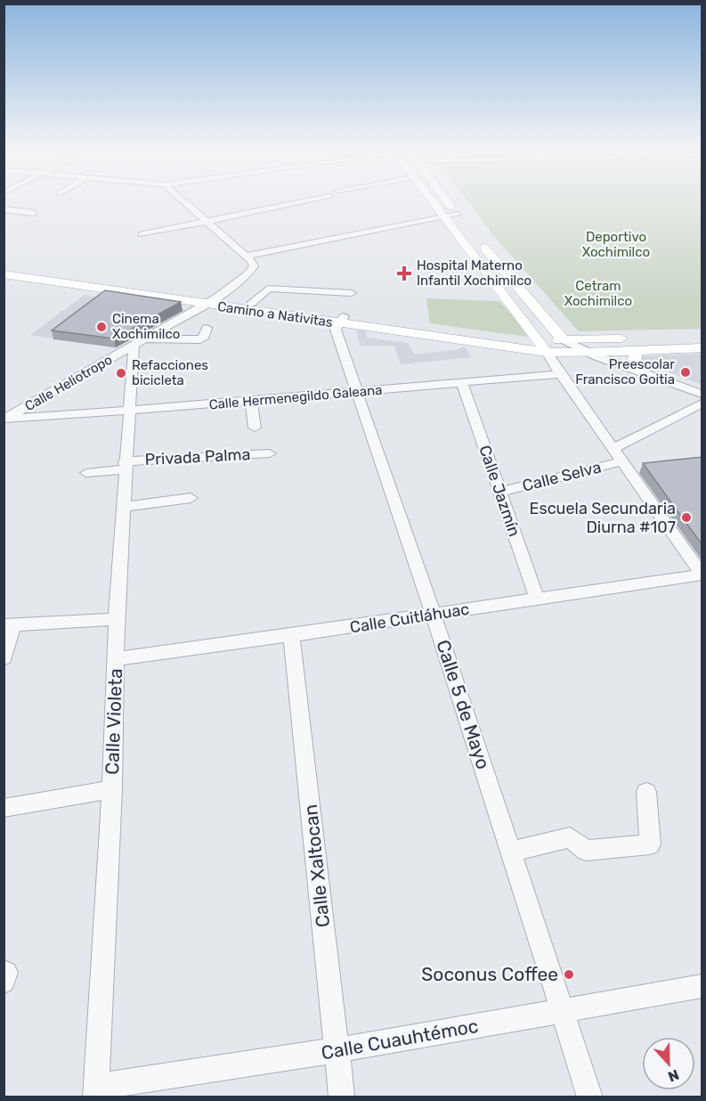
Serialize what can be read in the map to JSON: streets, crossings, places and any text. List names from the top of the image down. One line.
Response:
{"streets":{"main road":["Camino a Nativitas"],"street":["Calle Heliotropo","Calle Hermenegildo Galeana","Privada Palma","Calle Selva","Calle Jazmín","Calle Cuitláhuac","Calle 5 de Mayo","Calle Violeta","Calle Xaltocan","Calle Cuauhtémoc"]},"crossings":[["Camino a Nativitas","Calle Heliotropo"],["Camino a Nativitas","Calle 5 de Mayo"],["Calle Heliotropo","Calle Hermenegildo Galeana"],["Calle Heliotropo","Calle Violeta"],["Calle Hermenegildo Galeana","Calle Jazmín"],["Calle Hermenegildo Galeana","Calle 5 de Mayo"],["Calle Hermenegildo Galeana","Calle Violeta"],["Privada Palma","Calle Violeta"],["Calle Selva","Calle Jazmín"],["Calle Jazmín","Calle Cuitláhuac"],["Calle Cuitláhuac","Calle 5 de Mayo"],["Calle Cuitláhuac","Calle Violeta"],["Calle Cuitláhuac","Calle Xaltocan"],["Calle 5 de Mayo","Calle Cuauhtémoc"],["Calle Violeta","Calle Cuauhtémoc"],["Calle Xaltocan","Calle Cuauhtémoc"]],"parks":["Deportivo Xochimilco","Cetram Xochimilco"],"places":{"health":["Hospital Materno Infantil Xochimilco"],"other":["Cinema Xochimilco","Preescolar Francisco Goitia","Refacciones bicicleta","Escuela Secundaria Diurna #107","Soconus Coffee"]},"north":"bottom"}
